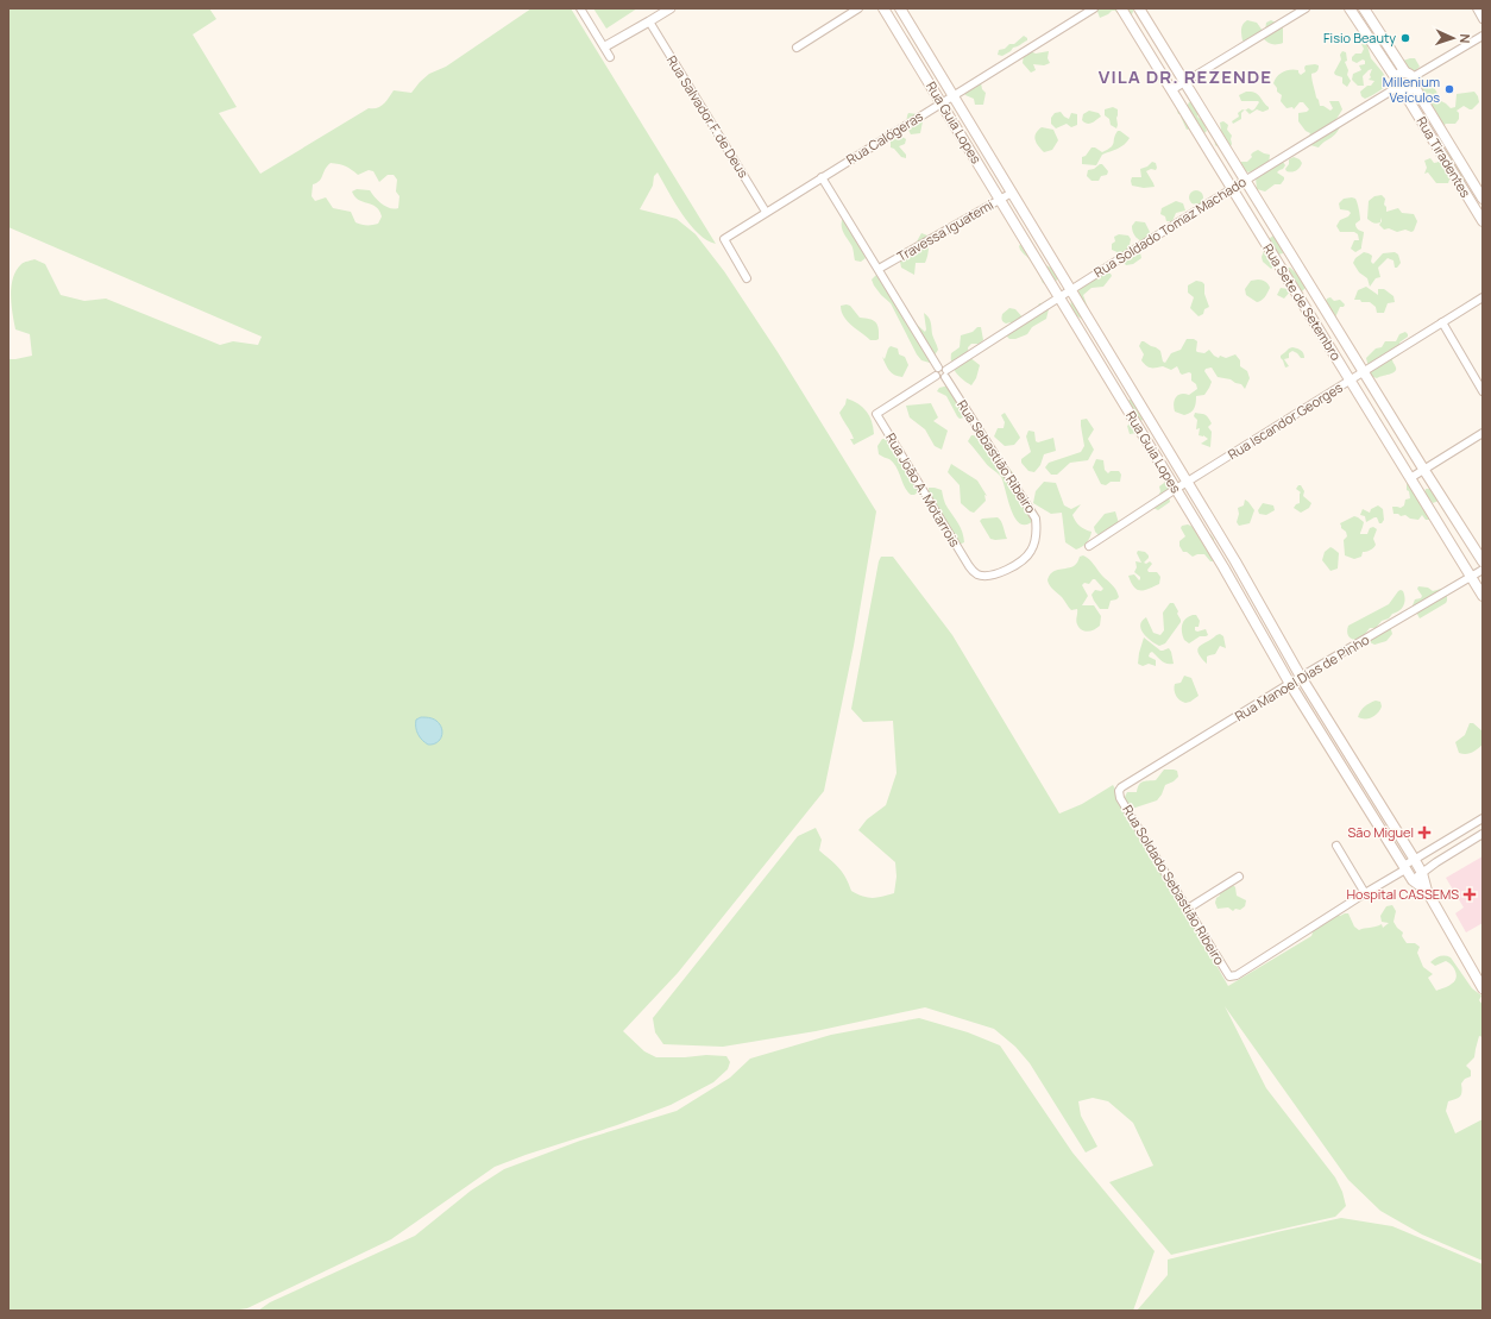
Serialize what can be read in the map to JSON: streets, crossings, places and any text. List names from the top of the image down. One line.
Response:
{"streets":{"main road":["Rua Guia Lopes","Rua Tiradentes","Rua Sete de Setembro"],"street":["Rua Salvador F. de Deus","Rua Calógeras","Rua Soldado Tomaz Machado","Travessa Iguatemi","Rua Iscandor Georges","Rua Sebastião Ribeiro","Rua João A. Motarrois","Rua Manoel Dias de Pinho","Rua Soldado Sebastião Ribeiro"]},"crossings":[["Rua Salvador F. de Deus","Rua Calógeras"],["Rua Guia Lopes","Rua Calógeras"],["Rua Guia Lopes","Rua Soldado Tomaz Machado"],["Rua Guia Lopes","Travessa Iguatemi"],["Rua Guia Lopes","Rua Iscandor Georges"],["Rua Guia Lopes","Rua Manoel Dias de Pinho"],["Rua Tiradentes","Rua Soldado Tomaz Machado"],["Rua Soldado Tomaz Machado","Rua Sete de Setembro"],["Rua Soldado Tomaz Machado","Rua Sebastião Ribeiro"],["Rua Soldado Tomaz Machado","Rua João A. Motarrois"],["Rua Sete de Setembro","Rua Iscandor Georges"],["Rua Sete de Setembro","Rua Manoel Dias de Pinho"],["Rua Sebastião Ribeiro","Rua João A. Motarrois"],["Rua Manoel Dias de Pinho","Rua Soldado Sebastião Ribeiro"]],"districts":["VILA DR. REZENDE"],"places":{"other":["Fisio Beauty","Millenium Veículos"],"health":["São Miguel","Hospital CASSEMS"]},"north":"right"}
